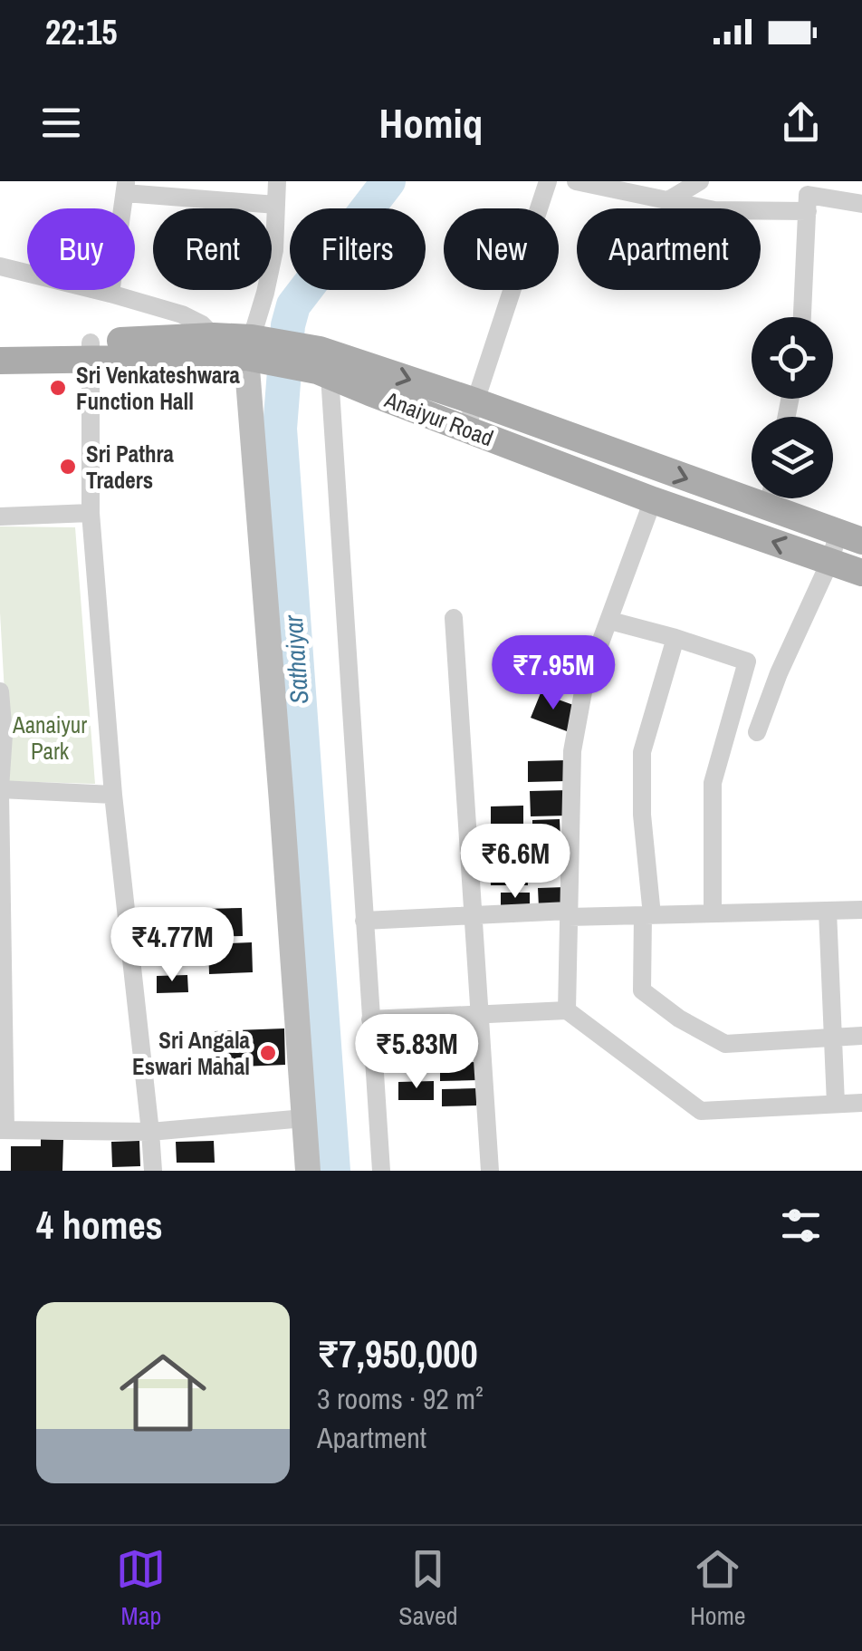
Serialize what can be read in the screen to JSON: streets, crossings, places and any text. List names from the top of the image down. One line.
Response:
{"streets":{"main road":["Anaiyur Road"]},"water":["Sathaiyar"],"parks":["Aanaiyur Park"],"places":["Sri Venkateshwara Function Hall","Sri Pathra Traders","Sri Angala Eswari Mahal"],"page":{"status":"22:15","header":"Homiq","chip":["Buy","Rent","Filters","New","Apartment"],"price":["₹7.95M","₹6.6M","₹4.77M","₹5.83M"],"heading":"4 homes","list":[{"name":"₹7,950,000","note":"3 rooms · 92 m² · Apartment"}],"tabs":["Map","Saved","Home"]}}
